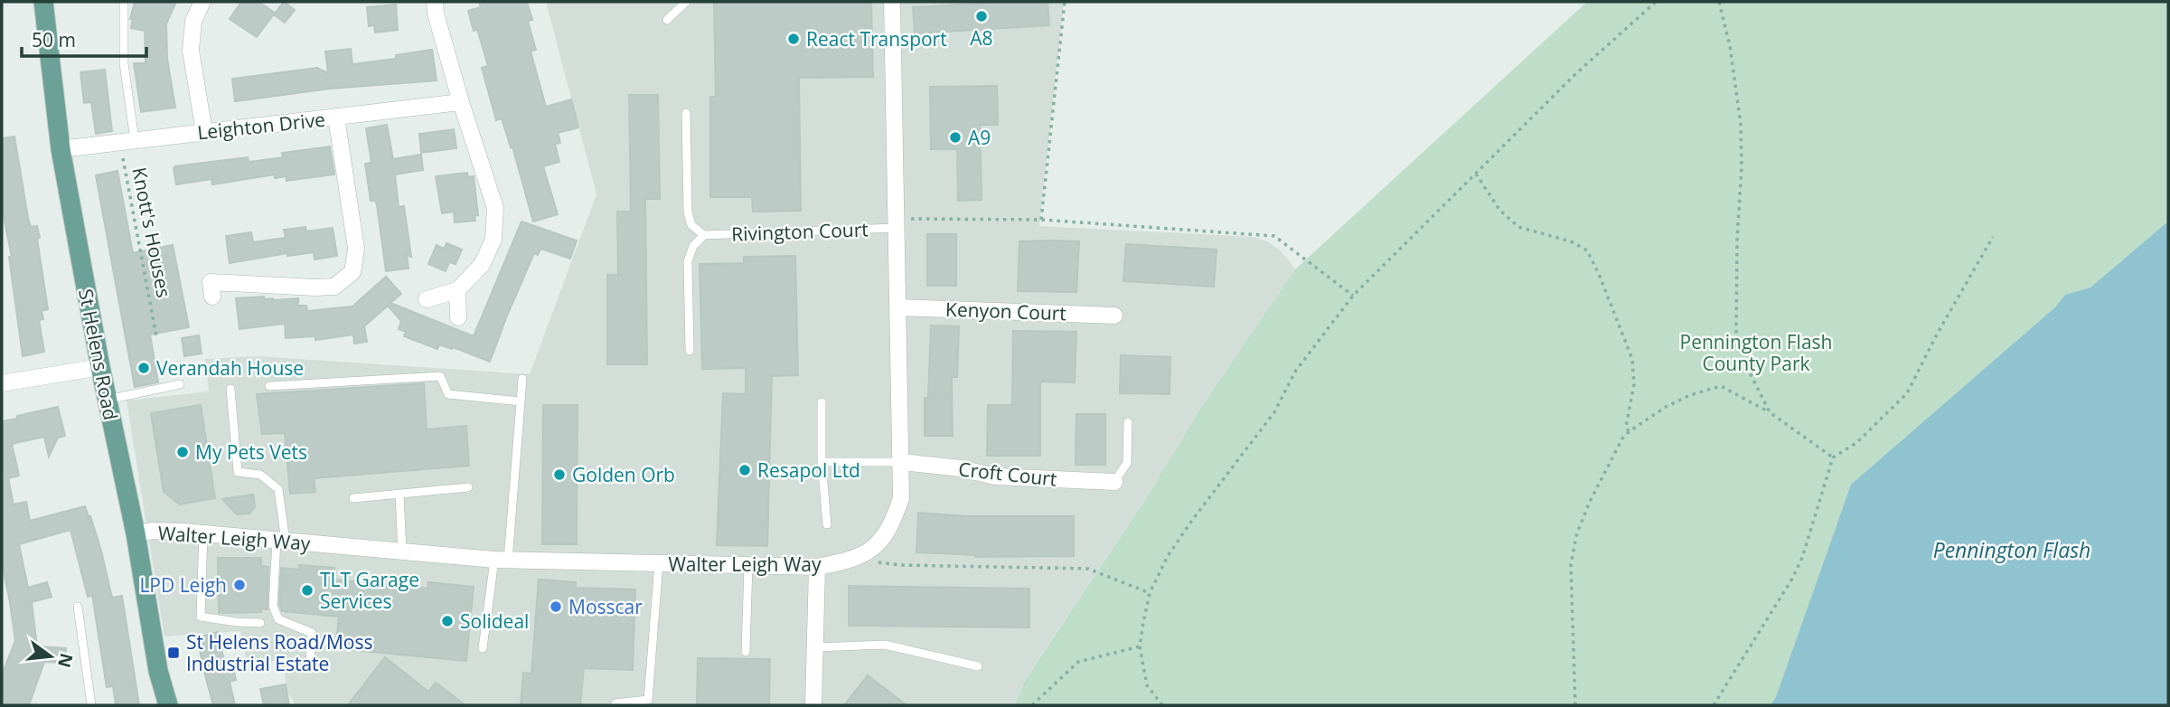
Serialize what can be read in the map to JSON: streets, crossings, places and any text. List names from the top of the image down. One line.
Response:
{"streets":{"main road":["St Helens Road"],"street":["Leighton Drive","Kenyon Court","Croft Court","Walter Leigh Way"],"lane":["Rivington Court"],"path":["Knott's Houses"]},"crossings":[["Leighton Drive","Knott's Houses"],["Leighton Drive","St Helens Road"],["St Helens Road","Walter Leigh Way"]],"water":["Pennington Flash"],"parks":["Pennington Flash County Park"],"places":{"other":["A8","React Transport","A9","Verandah House","My Pets Vets","Resapol Ltd","Golden Orb","LPD Leigh","TLT Garage Services","Mosscar","Solideal"],"transit":["St Helens Road/Moss Industrial Estate"]},"scale_bar":"50 m","north":"right"}
